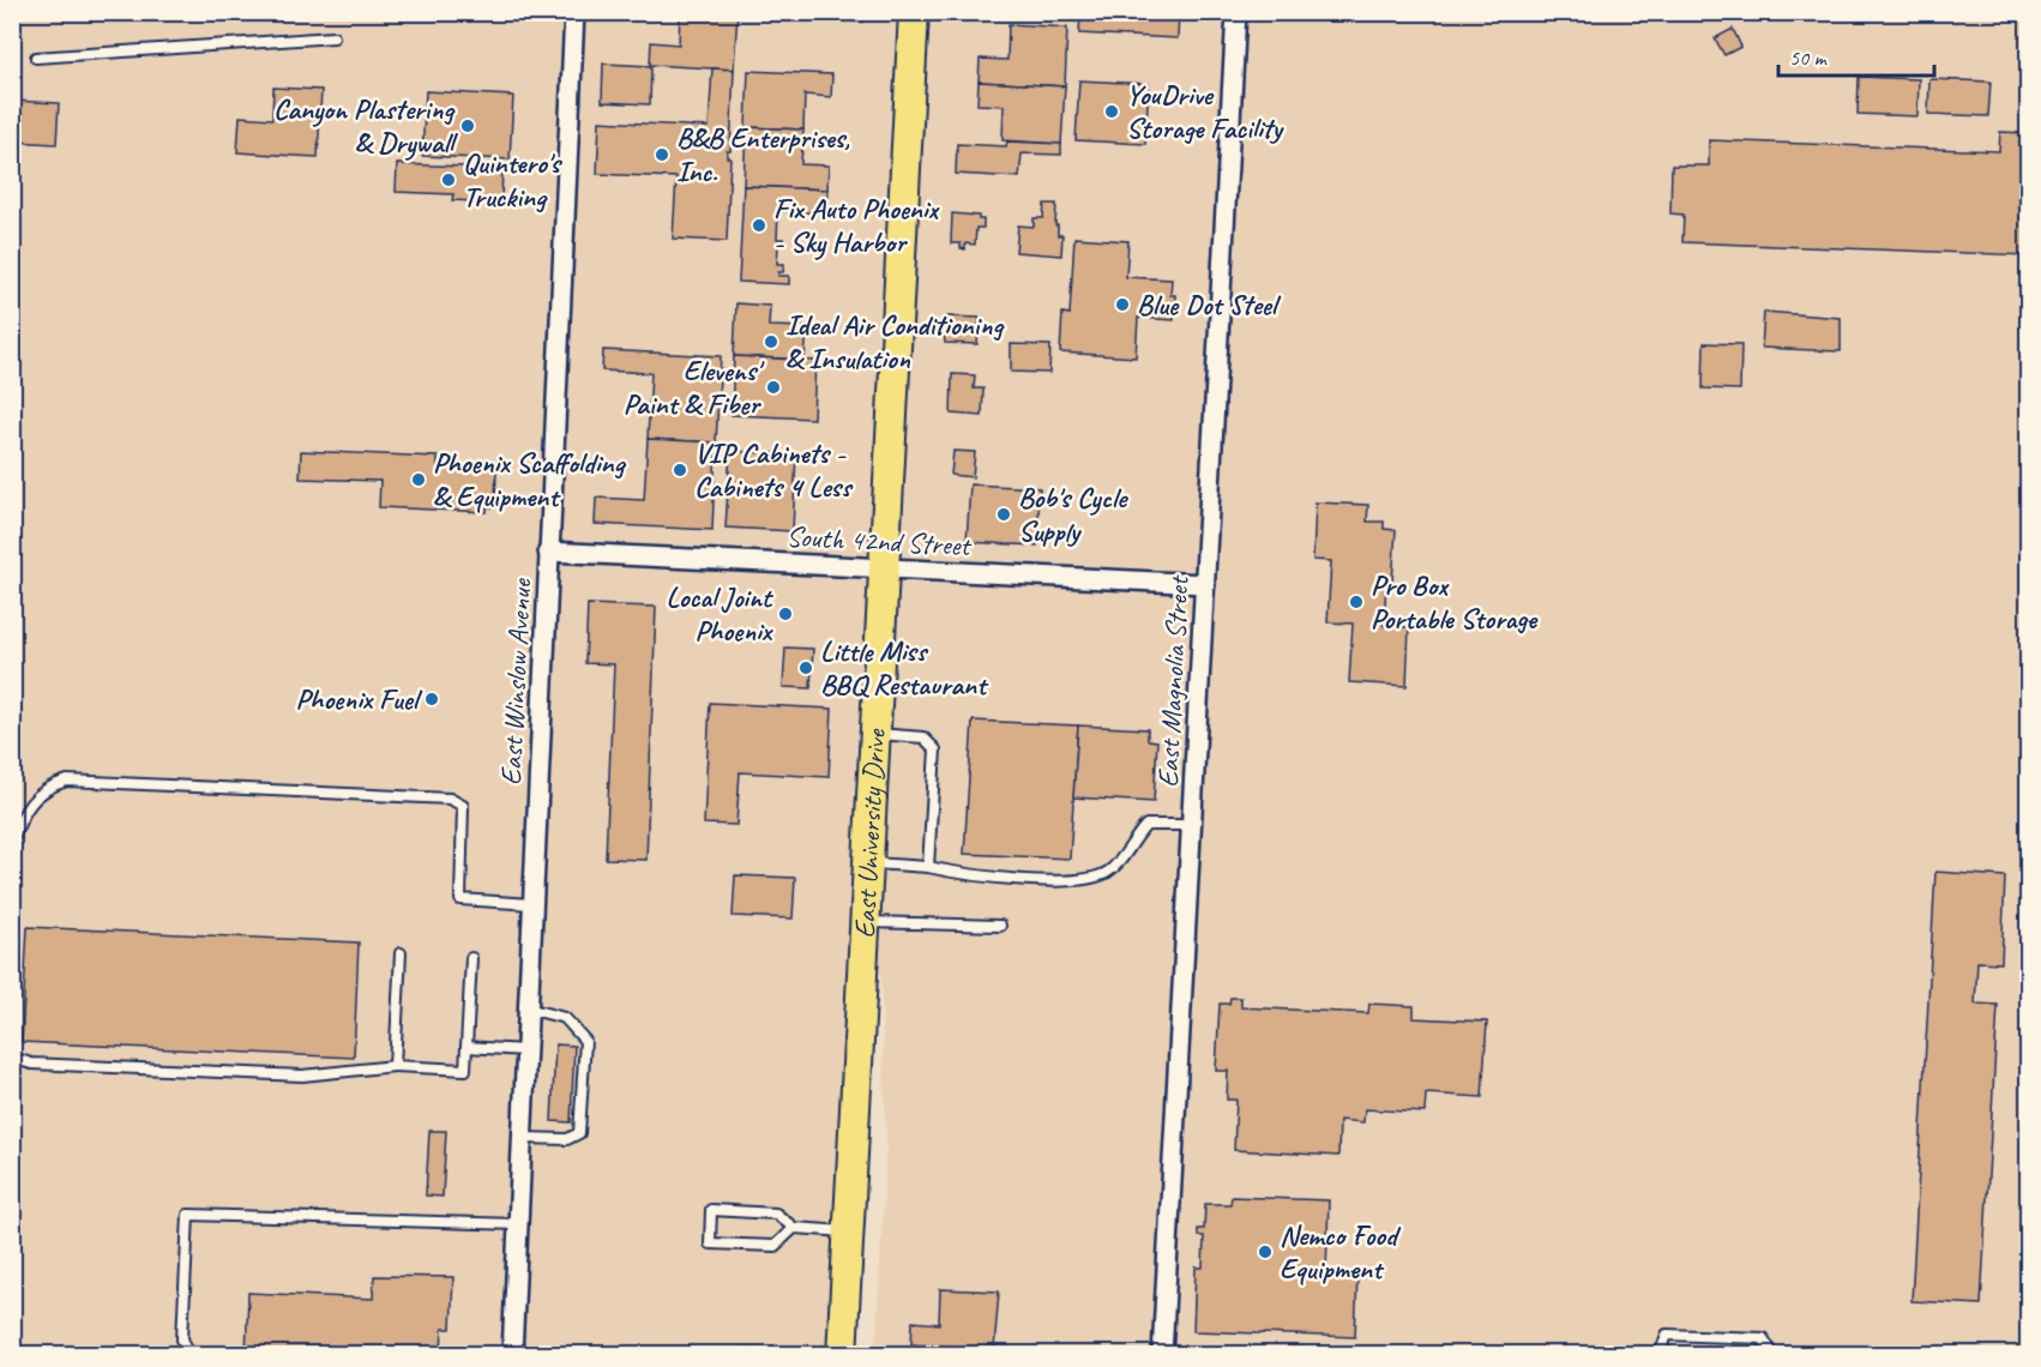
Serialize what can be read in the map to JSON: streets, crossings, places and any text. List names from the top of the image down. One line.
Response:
{"streets":{"main road":["East University Drive"],"street":["South 42nd Street","East Winslow Avenue","East Magnolia Street"]},"crossings":[["South 42nd Street","East Winslow Avenue"],["South 42nd Street","East Magnolia Street"],["South 42nd Street","East University Drive"]],"places":["YouDrive Storage Facility","Canyon Plastering & Drywall","B&B Enterprises, Inc.","Quintero's Trucking","Fix Auto Phoenix - Sky Harbor","Blue Dot Steel","Ideal Air Conditioning & Insulation","Elevens' Paint & Fiber","VIP Cabinets - Cabinets 4 Less","Phoenix Scaffolding & Equipment","Bob's Cycle Supply","Pro Box Portable Storage","Local Joint Phoenix","Little Miss BBQ Restaurant","Phoenix Fuel","Nemco Food Equipment"],"scale_bar":"50 m"}
